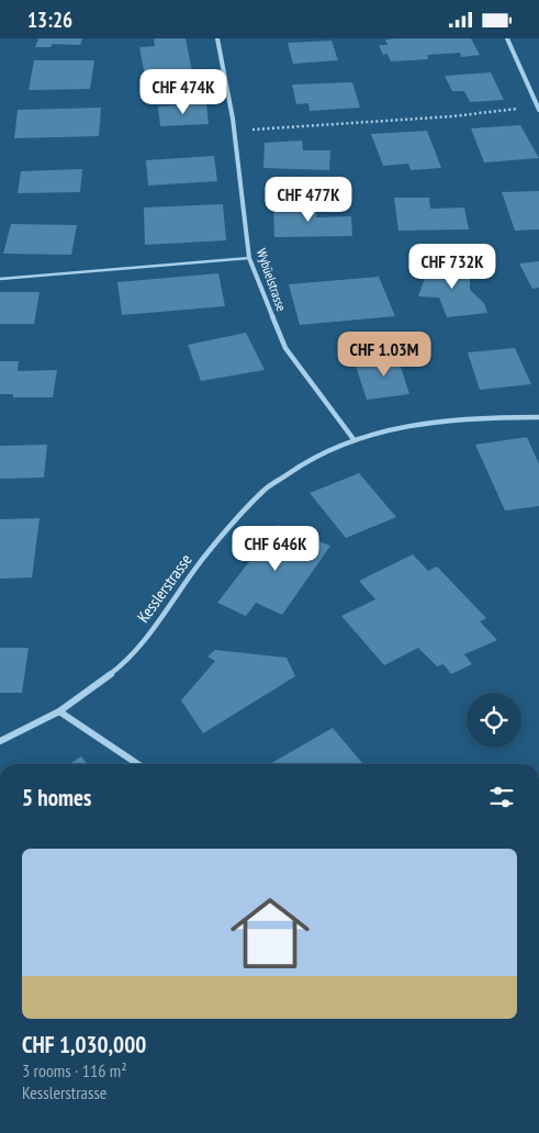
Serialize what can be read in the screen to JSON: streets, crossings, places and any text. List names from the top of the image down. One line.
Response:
{"streets":{"street":["Wybüelstrasse","Kesslerstrasse"]},"crossings":[["Wybüelstrasse","Kesslerstrasse"]],"page":{"status":"13:26","price":["CHF 474K","CHF 477K","CHF 732K","CHF 1.03M","CHF 646K"],"heading":"5 homes","list":[{"name":"CHF 1,030,000","note":"3 rooms · 116 m² · Kesslerstrasse"}]}}
